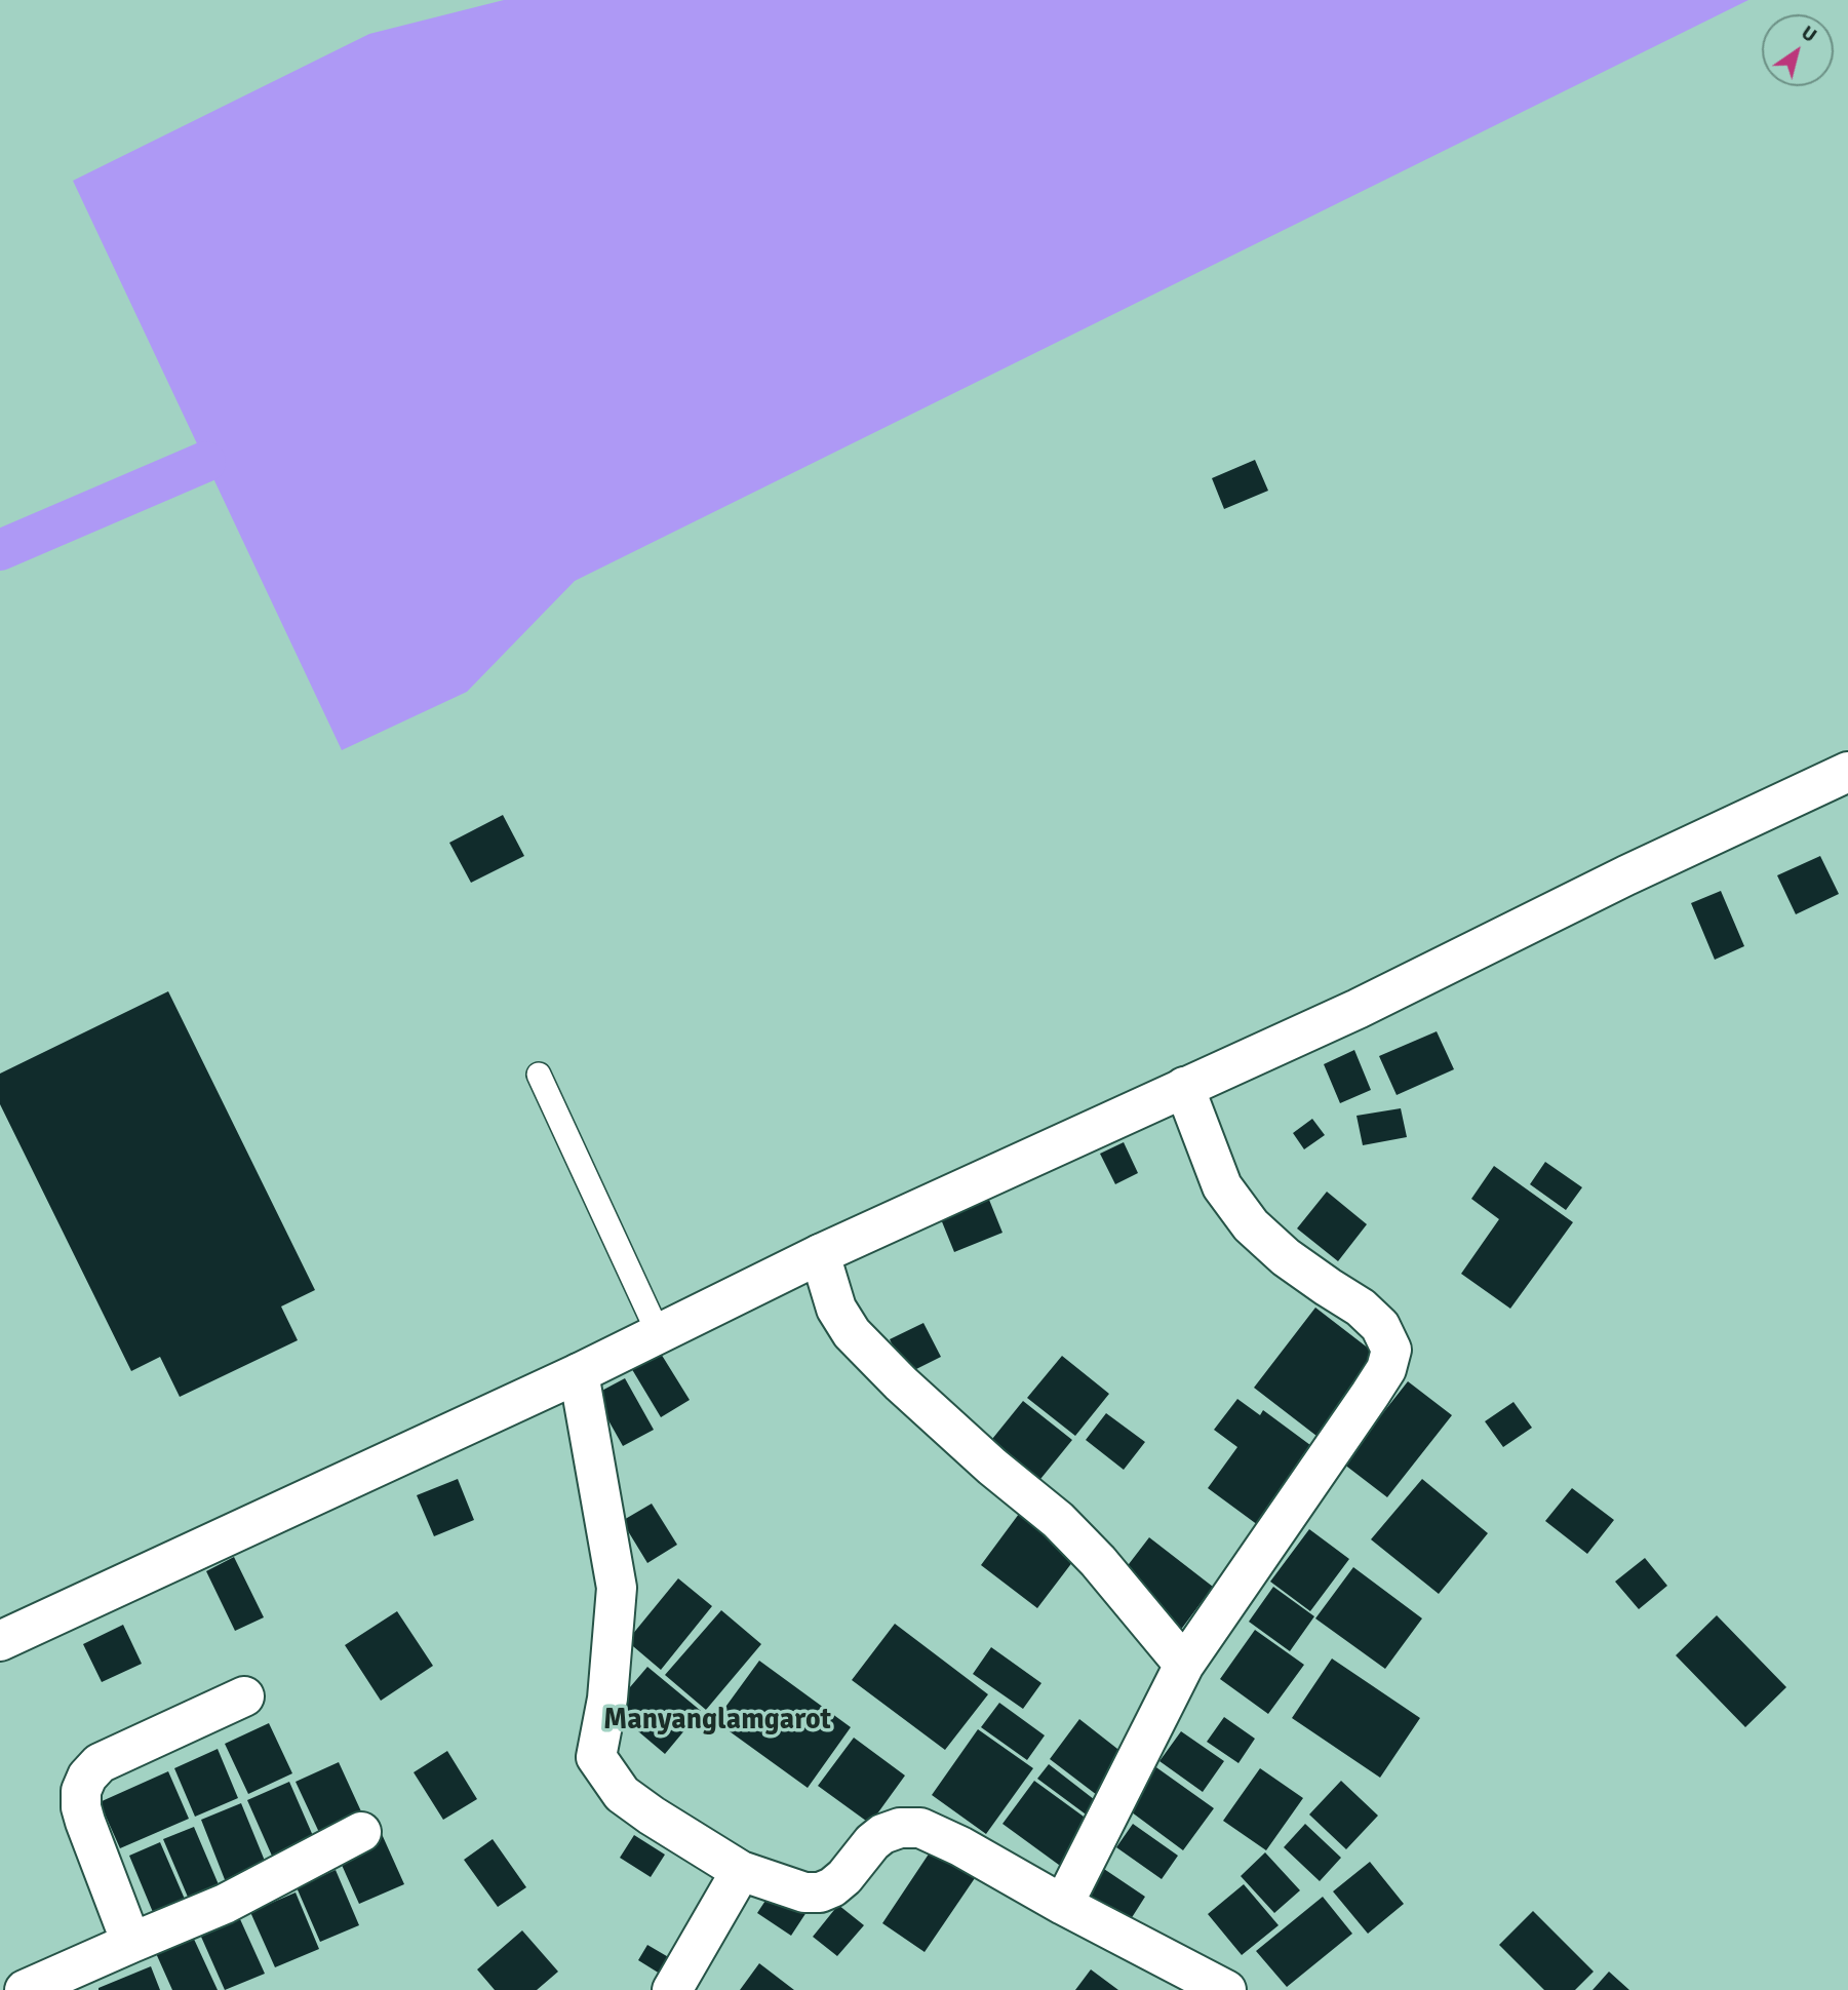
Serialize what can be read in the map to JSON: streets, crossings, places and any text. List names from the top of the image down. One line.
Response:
{"districts":["Manyanglamgarot"],"north":"top right"}
